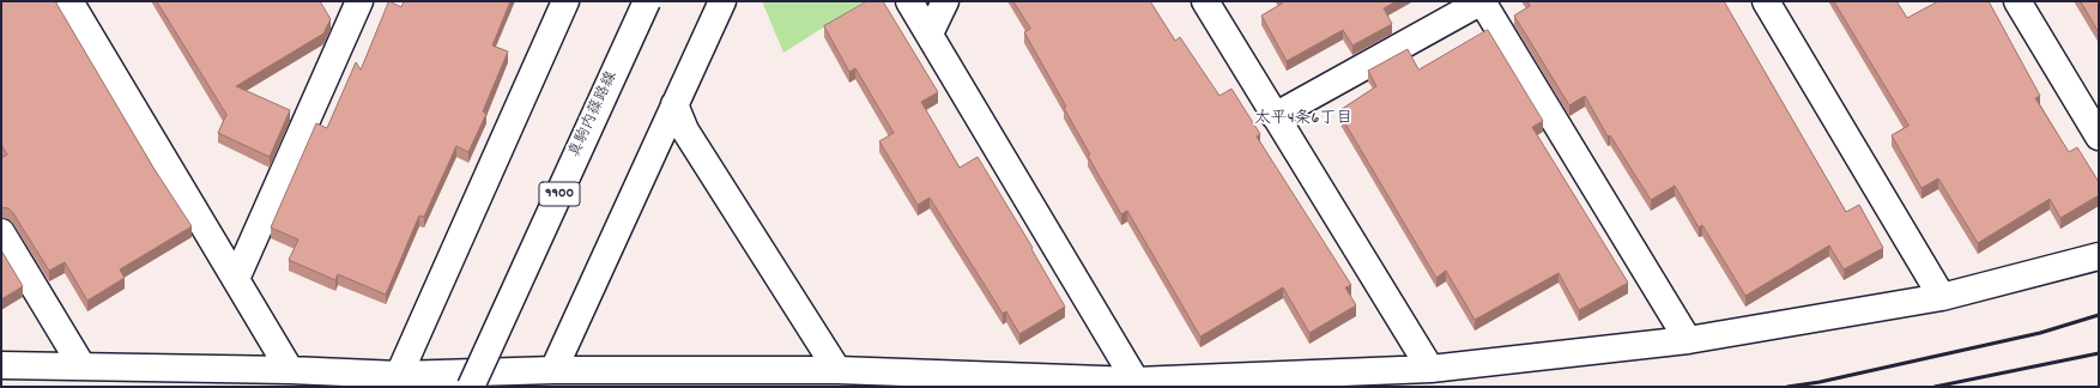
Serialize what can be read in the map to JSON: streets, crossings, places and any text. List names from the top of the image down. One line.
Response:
{"streets":{"street":["真駒内篠路線","9900"]},"districts":["太平4条6丁目"]}
